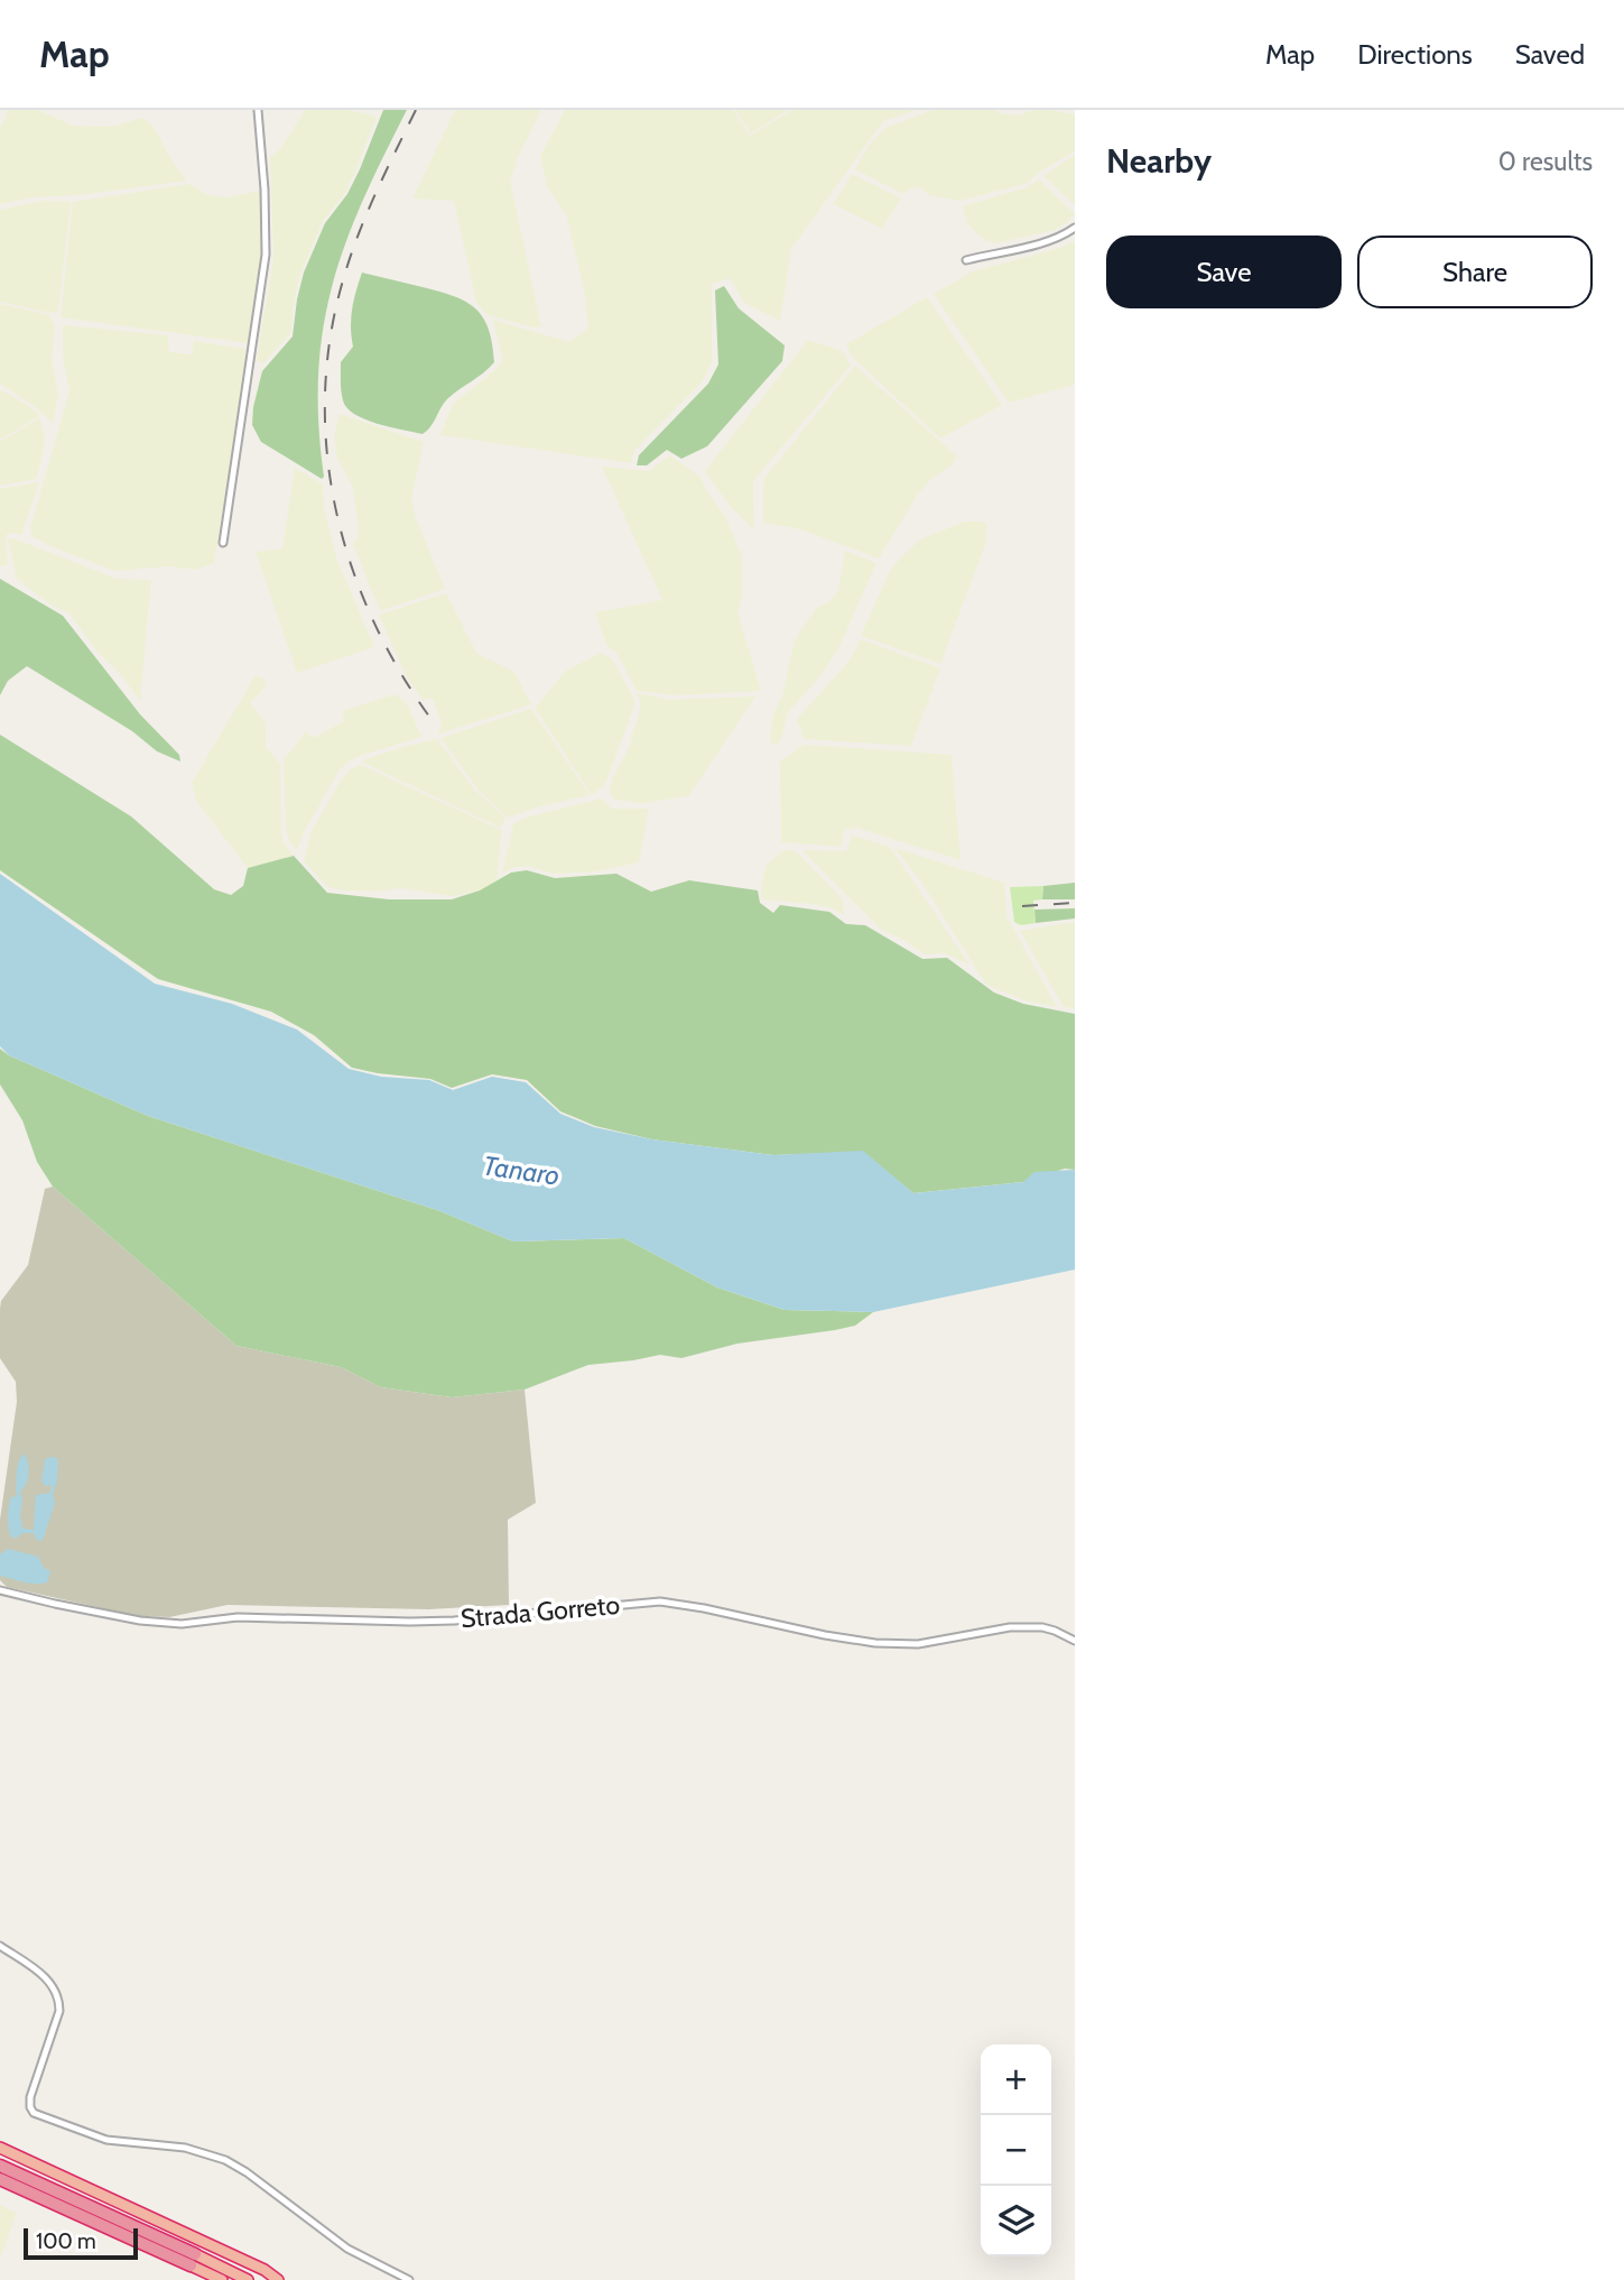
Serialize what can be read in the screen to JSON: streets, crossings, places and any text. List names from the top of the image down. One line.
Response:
{"streets":{"street":["Strada Gorreto"]},"water":["Tanaro"],"scale_bar":"100 m","page":{"header":"Map","nav":["Map","Directions","Saved"],"heading":["Nearby","0 results"],"buttons":["Save","Share"],"map_buttons":["+","−"],"scale":"100 m"}}
